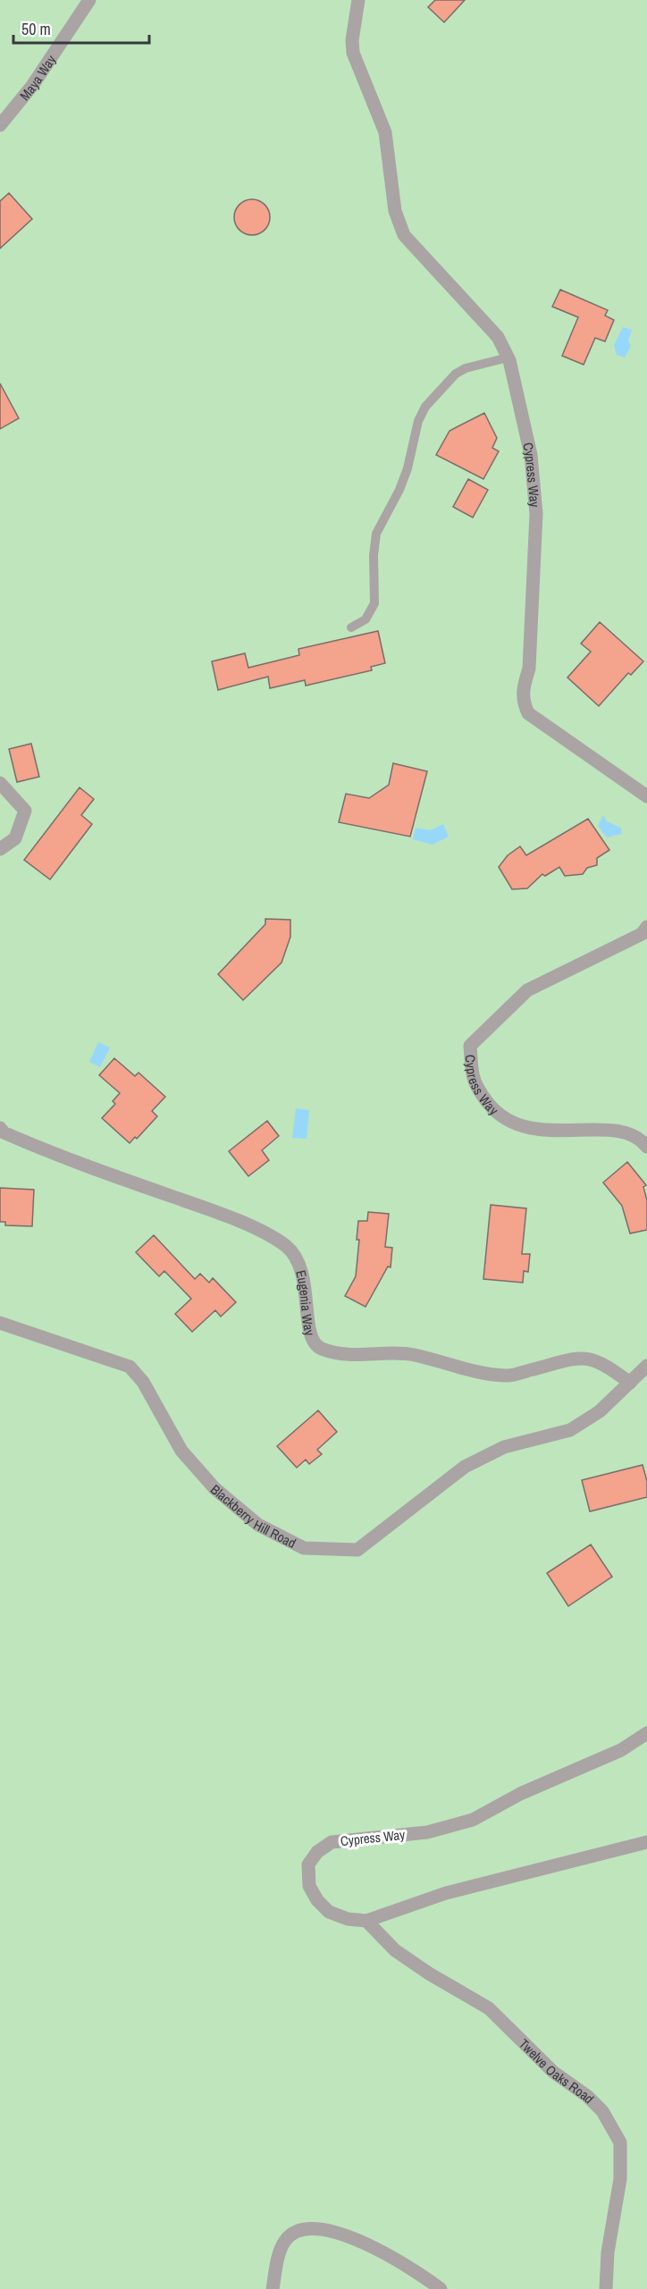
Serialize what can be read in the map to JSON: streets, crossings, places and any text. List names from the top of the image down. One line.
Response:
{"streets":{"street":["Maya Way","Cypress Way","Eugenia Way","Blackberry Hill Road","Twelve Oaks Road"]},"crossings":[["Cypress Way","Twelve Oaks Road"],["Eugenia Way","Blackberry Hill Road"]],"scale_bar":"50 m"}
